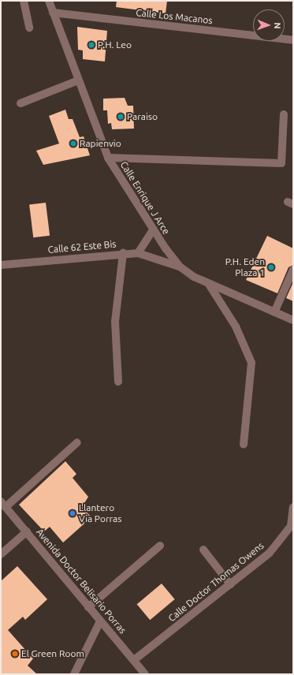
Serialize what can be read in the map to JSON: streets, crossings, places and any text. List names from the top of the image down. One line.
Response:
{"streets":{"street":["Calle Los Macanos","Calle Enrique J Arce","Calle 62 Este Bis","Avenida Doctor Belisario Porras","Calle Doctor Thomas Owens"]},"crossings":[["Calle Los Macanos","Calle Enrique J Arce"],["Calle Enrique J Arce","Calle 62 Este Bis"],["Avenida Doctor Belisario Porras","Calle Doctor Thomas Owens"]],"places":["P.H. Leo","Paraiso","Rapienvio","P.H. Eden Plaza 1","Llantero Via Porras","El Green Room"],"north":"right"}
